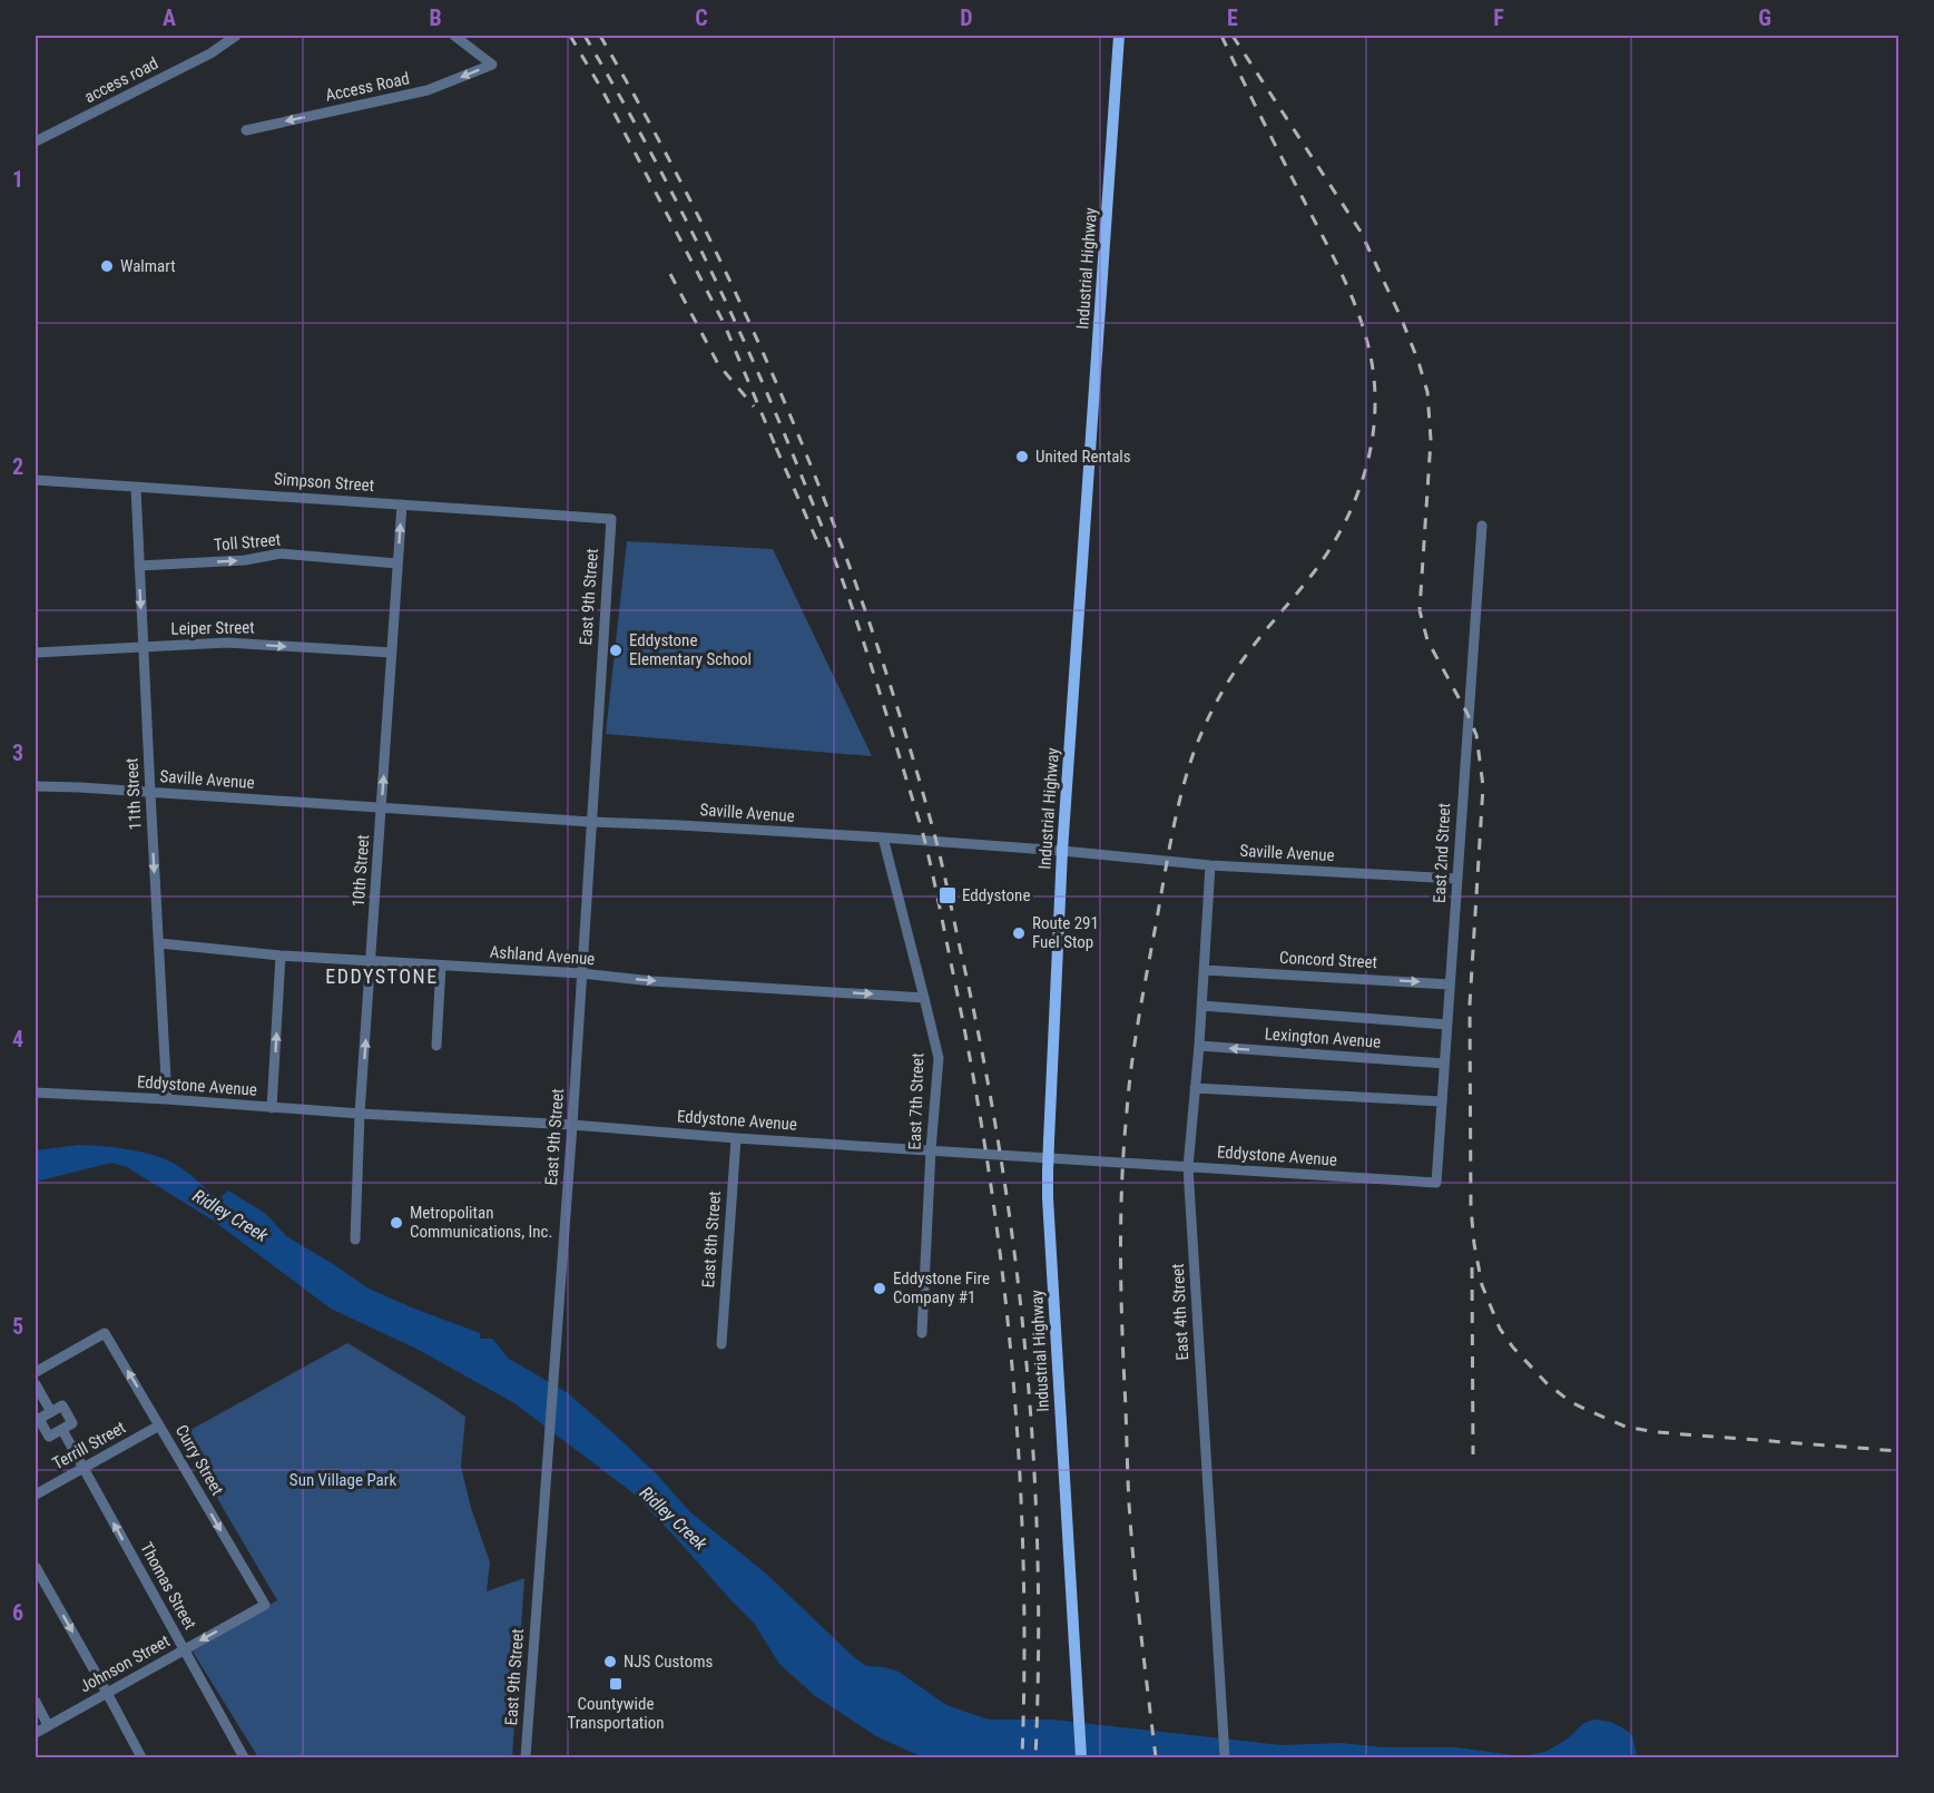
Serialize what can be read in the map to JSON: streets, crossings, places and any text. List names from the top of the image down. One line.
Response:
{"streets":{"main road":["Industrial Highway"],"street":["access road","Access Road","Simpson Street","Toll Street","East 9th Street","Leiper Street","Saville Avenue","11th Street","East 2nd Street","10th Street","Ashland Avenue","Concord Street","Lexington Avenue","Eddystone Avenue","East 7th Street","East 8th Street","East 4th Street","Terrill Street","Curry Street","Thomas Street","Johnson Street"]},"crossings":[["Industrial Highway","Saville Avenue"],["Simpson Street","East 9th Street"],["Simpson Street","11th Street"],["Simpson Street","10th Street"],["Toll Street","11th Street"],["Toll Street","10th Street"],["East 9th Street","Saville Avenue"],["East 9th Street","Ashland Avenue"],["East 9th Street","Eddystone Avenue"],["Leiper Street","11th Street"],["Leiper Street","10th Street"],["Saville Avenue","11th Street"],["Saville Avenue","East 2nd Street"],["Saville Avenue","10th Street"],["Saville Avenue","East 7th Street"],["Saville Avenue","East 4th Street"],["11th Street","Ashland Avenue"],["11th Street","Eddystone Avenue"],["East 2nd Street","Concord Street"],["East 2nd Street","Lexington Avenue"],["East 2nd Street","Eddystone Avenue"],["10th Street","Ashland Avenue"],["10th Street","Eddystone Avenue"],["Ashland Avenue","East 7th Street"],["Concord Street","East 4th Street"],["Lexington Avenue","East 4th Street"],["Eddystone Avenue","East 7th Street"],["Eddystone Avenue","East 8th Street"],["Eddystone Avenue","East 4th Street"],["Terrill Street","Curry Street"],["Terrill Street","Thomas Street"],["Curry Street","Johnson Street"],["Thomas Street","Johnson Street"]],"one_way":["Toll Street","Leiper Street","11th Street","Ashland Avenue","Johnson Street"],"districts":["EDDYSTONE"],"water":["Ridley Creek"],"parks":["Sun Village Park"],"places":{"other":["Walmart","United Rentals","Eddystone Elementary School","Route 291 Fuel Stop","Metropolitan Communications, Inc.","Eddystone Fire Company #1","NJS Customs"],"transit":["Eddystone","Countywide Transportation"]},"grid":{"columns":["A","B","C","D","E","F","G"],"rows":["1","2","3","4","5","6"]}}
